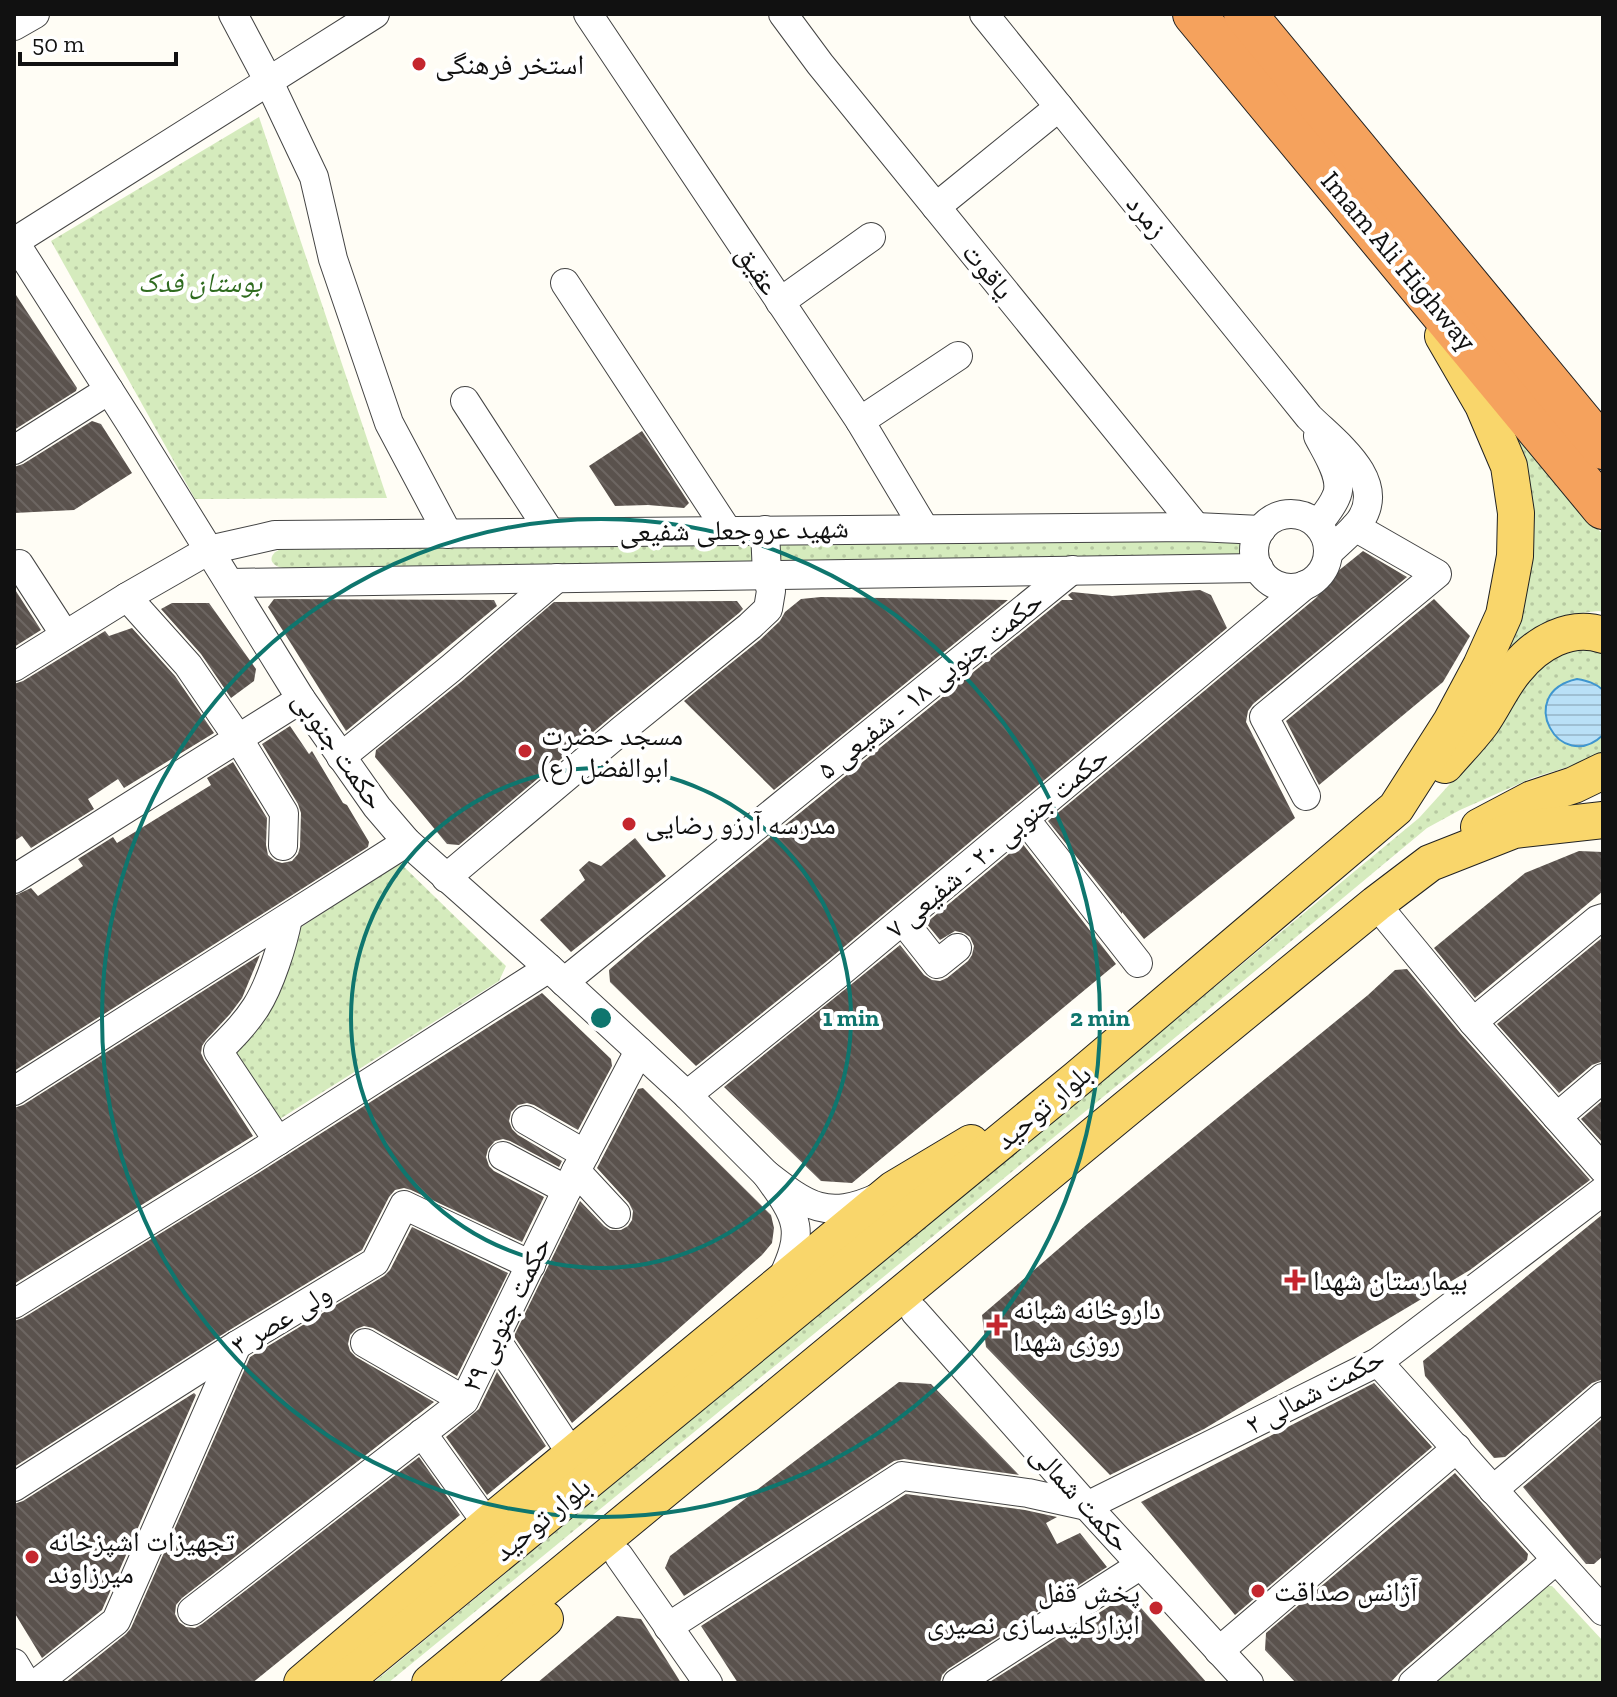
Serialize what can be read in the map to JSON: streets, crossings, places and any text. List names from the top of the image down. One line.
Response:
{"streets":{"highway":["Imam Ali Highway"],"main road":["بلوار توحید"],"street":["زمرد","عقیق","یاقوت","شهید عروجعلی شفیعی","حکمت جنوبی ۱۸ - شفیعی ۵","حکمت جنوبی","حکمت جنوبی ۲۰ - شفیعی ۷","حکمت جنوبی ۲۹","ولی عصر ۳","حکمت شمالی ۲","حکمت شمالی"]},"crossings":[["زمرد","شهید عروجعلی شفیعی"],["زمرد","حکمت جنوبی ۲۰ - شفیعی ۷"],["Imam Ali Highway","بلوار توحید"],["عقیق","شهید عروجعلی شفیعی"],["یاقوت","شهید عروجعلی شفیعی"],["شهید عروجعلی شفیعی","حکمت جنوبی ۱۸ - شفیعی ۵"],["شهید عروجعلی شفیعی","حکمت جنوبی"],["شهید عروجعلی شفیعی","حکمت جنوبی ۲۰ - شفیعی ۷"],["حکمت جنوبی ۱۸ - شفیعی ۵","حکمت جنوبی"],["حکمت جنوبی","حکمت جنوبی ۲۰ - شفیعی ۷"],["حکمت جنوبی","حکمت جنوبی ۲۹"],["حکمت جنوبی ۲۹","ولی عصر ۳"],["حکمت شمالی ۲","حکمت شمالی"]],"parks":["بوستان فدک"],"places":{"other":["استخر فرهنگی","مسجد حضرت ابوالفضل (ع)","مدرسه آرزو رضایی","تجهیزات اشپزخانه میرزاوند","آژانس صداقت","پخش قفل ابزارکلیدسازی نصیری"],"health":["بیمارستان شهدا","داروخانه شبانه روزی شهدا"]},"scale_bar":"50 m","rings":["1 min","2 min"]}
